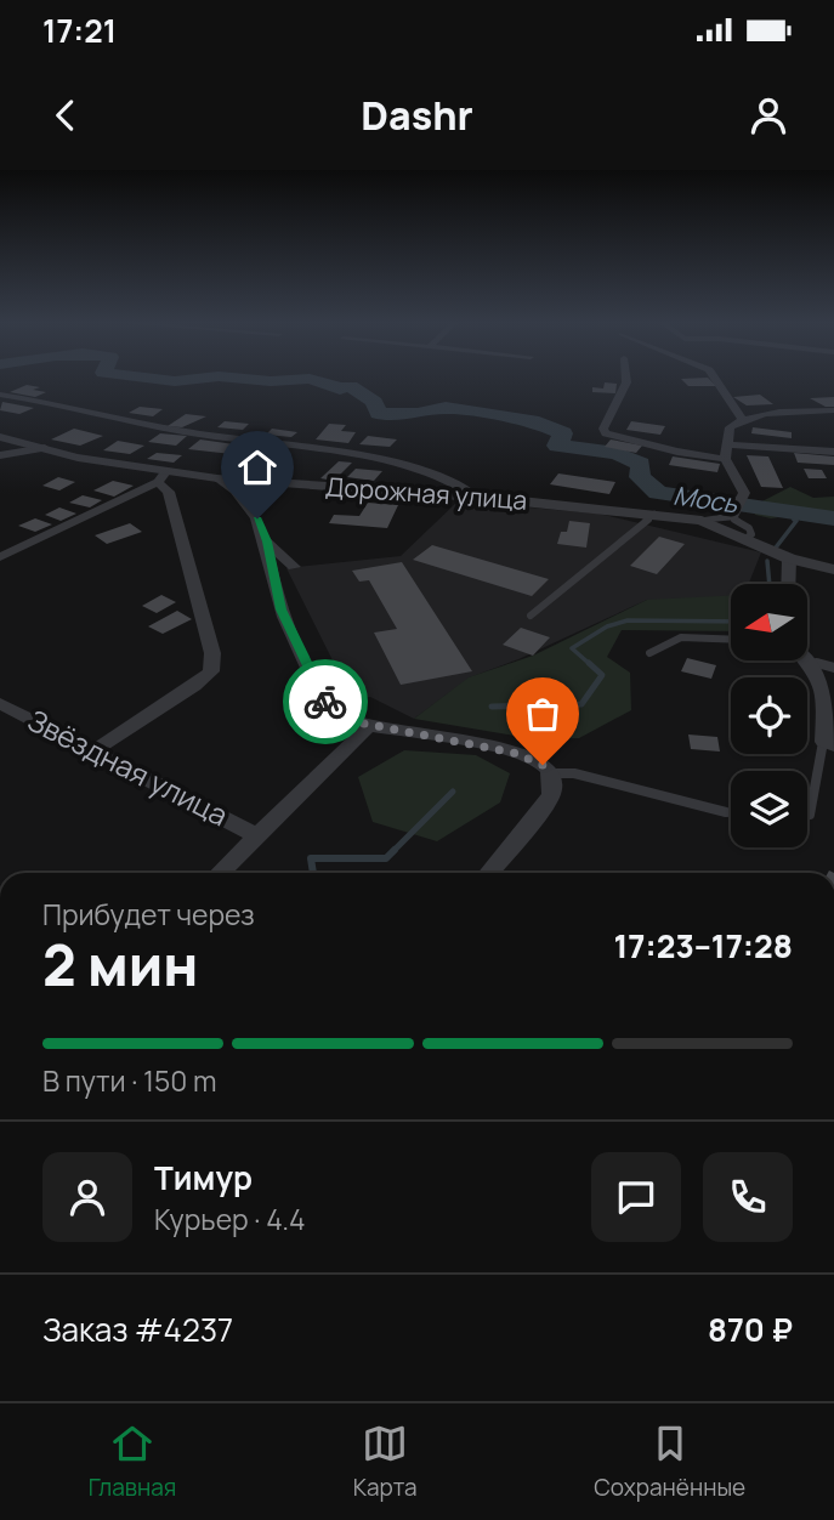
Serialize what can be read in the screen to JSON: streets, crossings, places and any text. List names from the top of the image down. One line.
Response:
{"streets":{"street":["Дорожная улица","Звёздная улица"]},"water":["Мось"],"north":"left","page":{"status":"17:21","header":"Dashr","heading":["2 мин","Прибудет через","17:23–17:28"],"panel":["Тимур","Курьер · 4.4","Заказ #4237","870 ₽"],"bar":"В пути · 150 m","tabs":["Главная","Карта","Сохранённые"]}}
